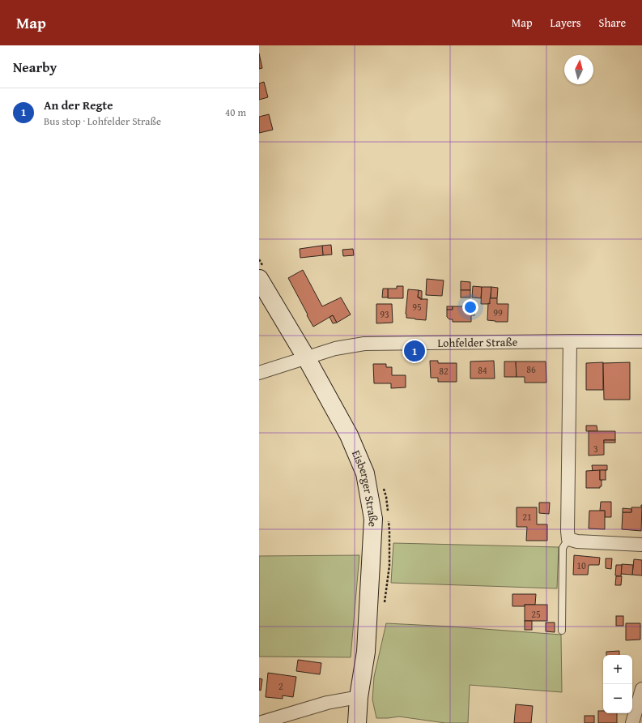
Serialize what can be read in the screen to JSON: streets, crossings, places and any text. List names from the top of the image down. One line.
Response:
{"streets":{"main road":["Eisberger Straße"],"street":["Lohfelder Straße"]},"crossings":[["Lohfelder Straße","Eisberger Straße"]],"house_numbers":["95","99","93","86","84","82","3","21","10","25","2"],"north":"top","page":{"header":"Map","nav":["Map","Layers","Share"],"heading":"Nearby","list":[{"mark":"1","name":"An der Regte","note":"Bus stop · Lohfelder Straße","value":"40 m"}],"pins":"1","map_buttons":["+","−"]}}
